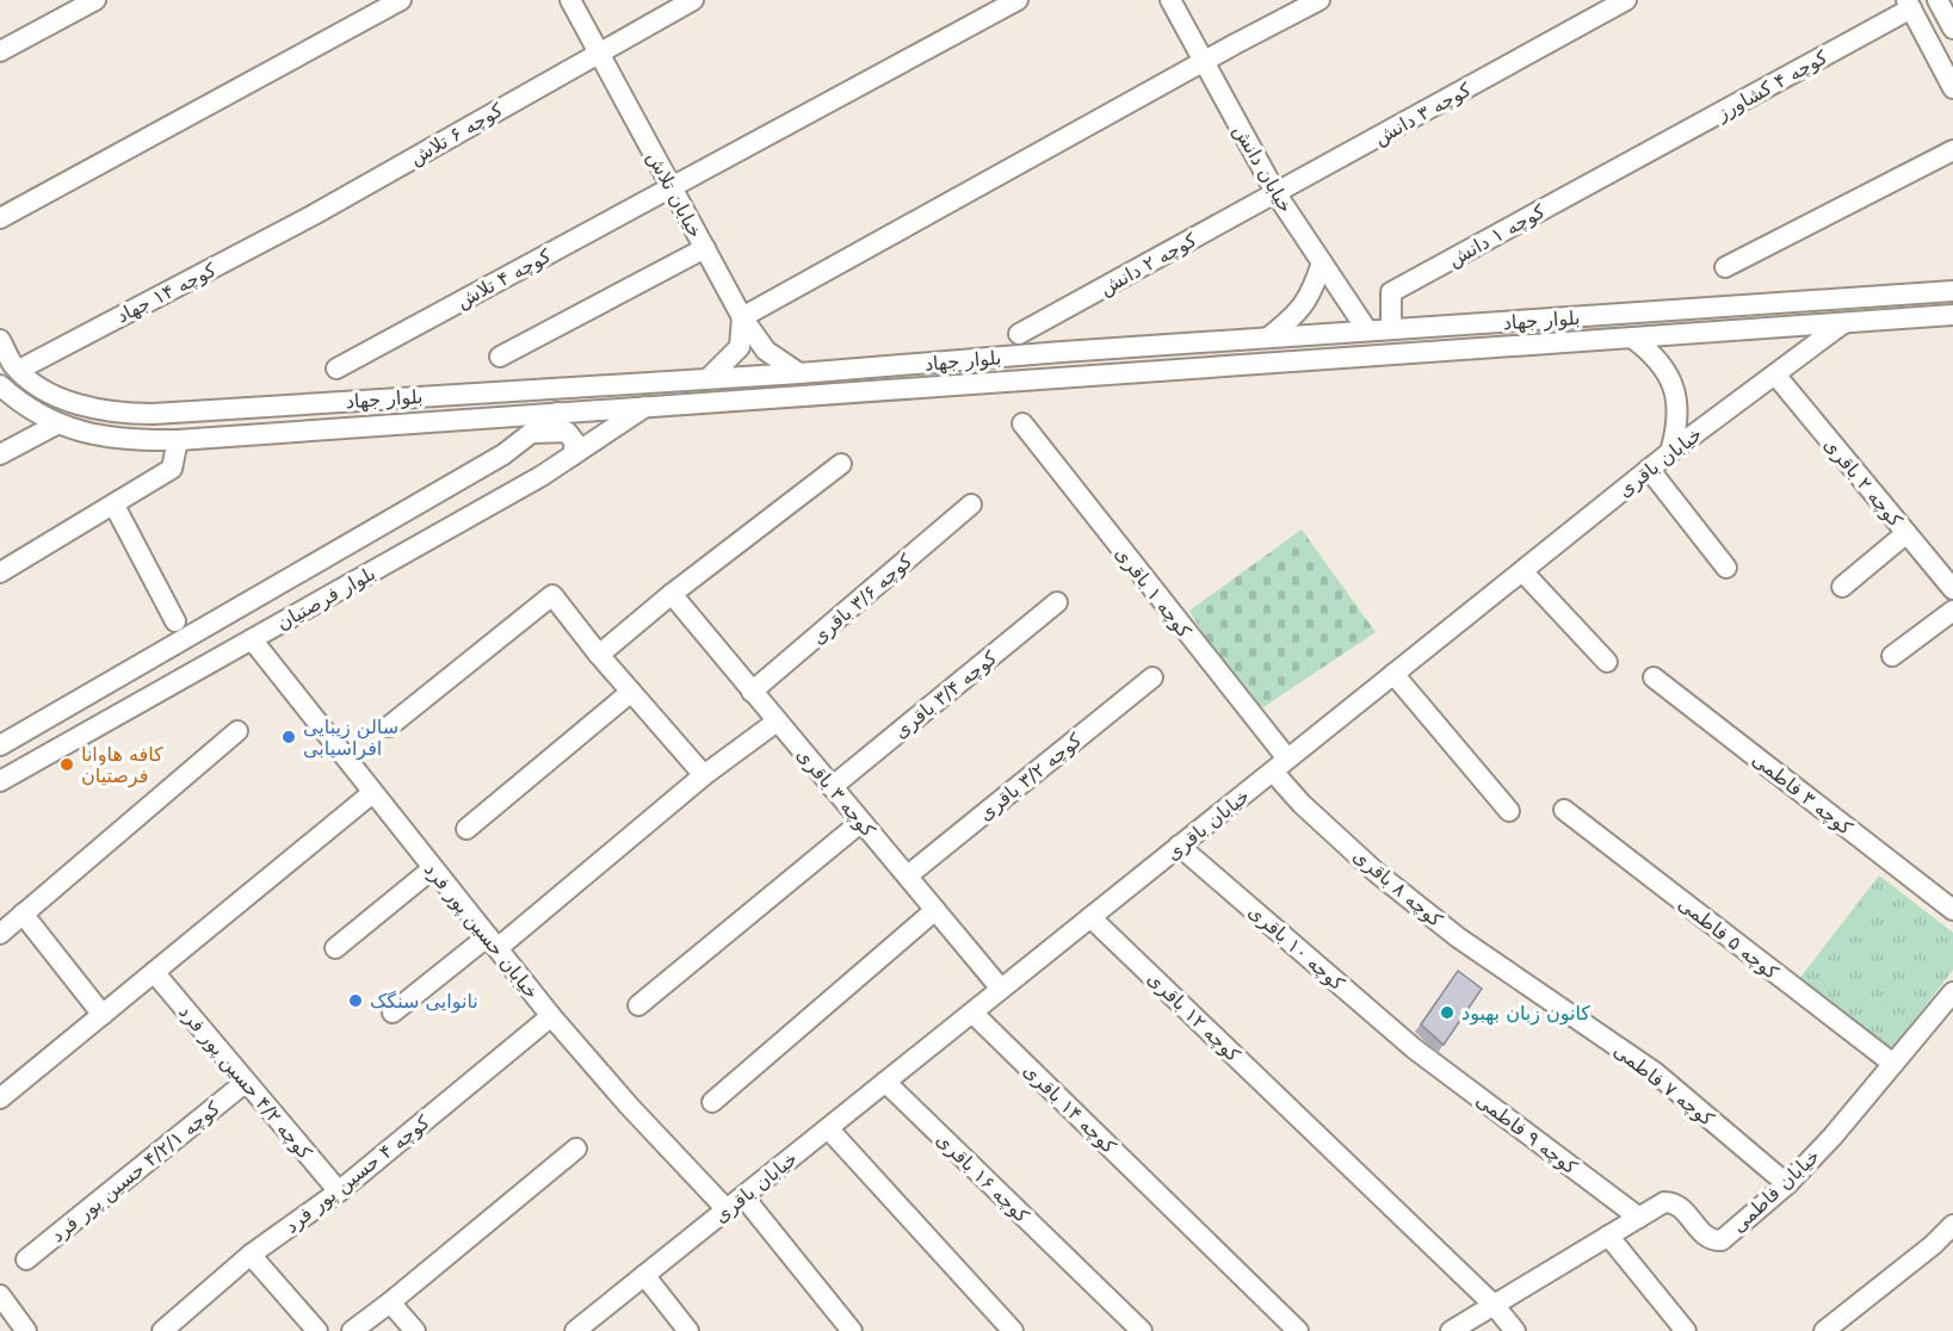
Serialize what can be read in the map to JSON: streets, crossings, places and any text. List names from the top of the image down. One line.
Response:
{"streets":{"street":["کوچه ۴ کشاورز","کوچه ۳ دانش","کوچه ۶ تلاش","خیابان دانش","خیابان تلاش","کوچه ۱ دانش","کوچه ۲ دانش","کوچه ۴ تلاش","کوچه ۱۴ جهاد","بلوار جهاد","خیابان باقری","کوچه ۲ باقری","کوچه ۱ باقری","بلوار فرصتیان","کوچه ۳/۶ باقری","کوچه ۳/۴ باقری","کوچه ۳/۲ باقری","کوچه ۳ باقری","کوچه ۳ فاطمی","کوچه ۸ باقری","خیابان حسین پور فرد","کوچه ۵ فاطمی","کوچه ۱۰ باقری","کوچه ۱۲ باقری","کوچه ۴/۲ حسین پور فرد","کوچه ۷ فاطمی","کوچه ۱۴ باقری","کوچه ۹ فاطمی","کوچه ۴/۲/۱ حسین پور فرد","کوچه ۴ حسین پور فرد","کوچه ۱۶ باقری","خیابان فاطمی"]},"crossings":[["کوچه ۴ کشاورز","کوچه ۱ دانش"],["کوچه ۳ دانش","خیابان دانش"],["کوچه ۳ دانش","کوچه ۲ دانش"],["کوچه ۶ تلاش","خیابان تلاش"],["کوچه ۶ تلاش","کوچه ۱۴ جهاد"],["خیابان دانش","کوچه ۲ دانش"],["خیابان دانش","بلوار جهاد"],["خیابان تلاش","کوچه ۴ تلاش"],["خیابان تلاش","بلوار جهاد"],["کوچه ۱ دانش","بلوار جهاد"],["کوچه ۱۴ جهاد","بلوار جهاد"],["بلوار جهاد","خیابان باقری"],["بلوار جهاد","بلوار فرصتیان"],["خیابان باقری","کوچه ۲ باقری"],["خیابان باقری","کوچه ۱ باقری"],["خیابان باقری","کوچه ۳ باقری"],["خیابان باقری","کوچه ۸ باقری"],["خیابان باقری","خیابان حسین پور فرد"],["خیابان باقری","کوچه ۱۰ باقری"],["خیابان باقری","کوچه ۱۲ باقری"],["خیابان باقری","کوچه ۱۴ باقری"],["خیابان باقری","کوچه ۱۶ باقری"],["کوچه ۱ باقری","کوچه ۸ باقری"],["بلوار فرصتیان","خیابان حسین پور فرد"],["کوچه ۳/۶ باقری","کوچه ۳ باقری"],["کوچه ۳/۴ باقری","کوچه ۳ باقری"],["کوچه ۳/۲ باقری","کوچه ۳ باقری"],["کوچه ۸ باقری","کوچه ۷ فاطمی"],["خیابان حسین پور فرد","کوچه ۴ حسین پور فرد"],["کوچه ۵ فاطمی","خیابان فاطمی"],["کوچه ۱۰ باقری","کوچه ۹ فاطمی"],["کوچه ۱۲ باقری","خیابان فاطمی"],["کوچه ۴/۲ حسین پور فرد","کوچه ۴/۲/۱ حسین پور فرد"],["کوچه ۴/۲ حسین پور فرد","کوچه ۴ حسین پور فرد"],["کوچه ۷ فاطمی","خیابان فاطمی"],["کوچه ۹ فاطمی","خیابان فاطمی"]],"places":["سالن زیبایی افراسیابی","کافه هاوانا فرصتیان","نانوایی سنگک","کانون زبان بهبود"]}
